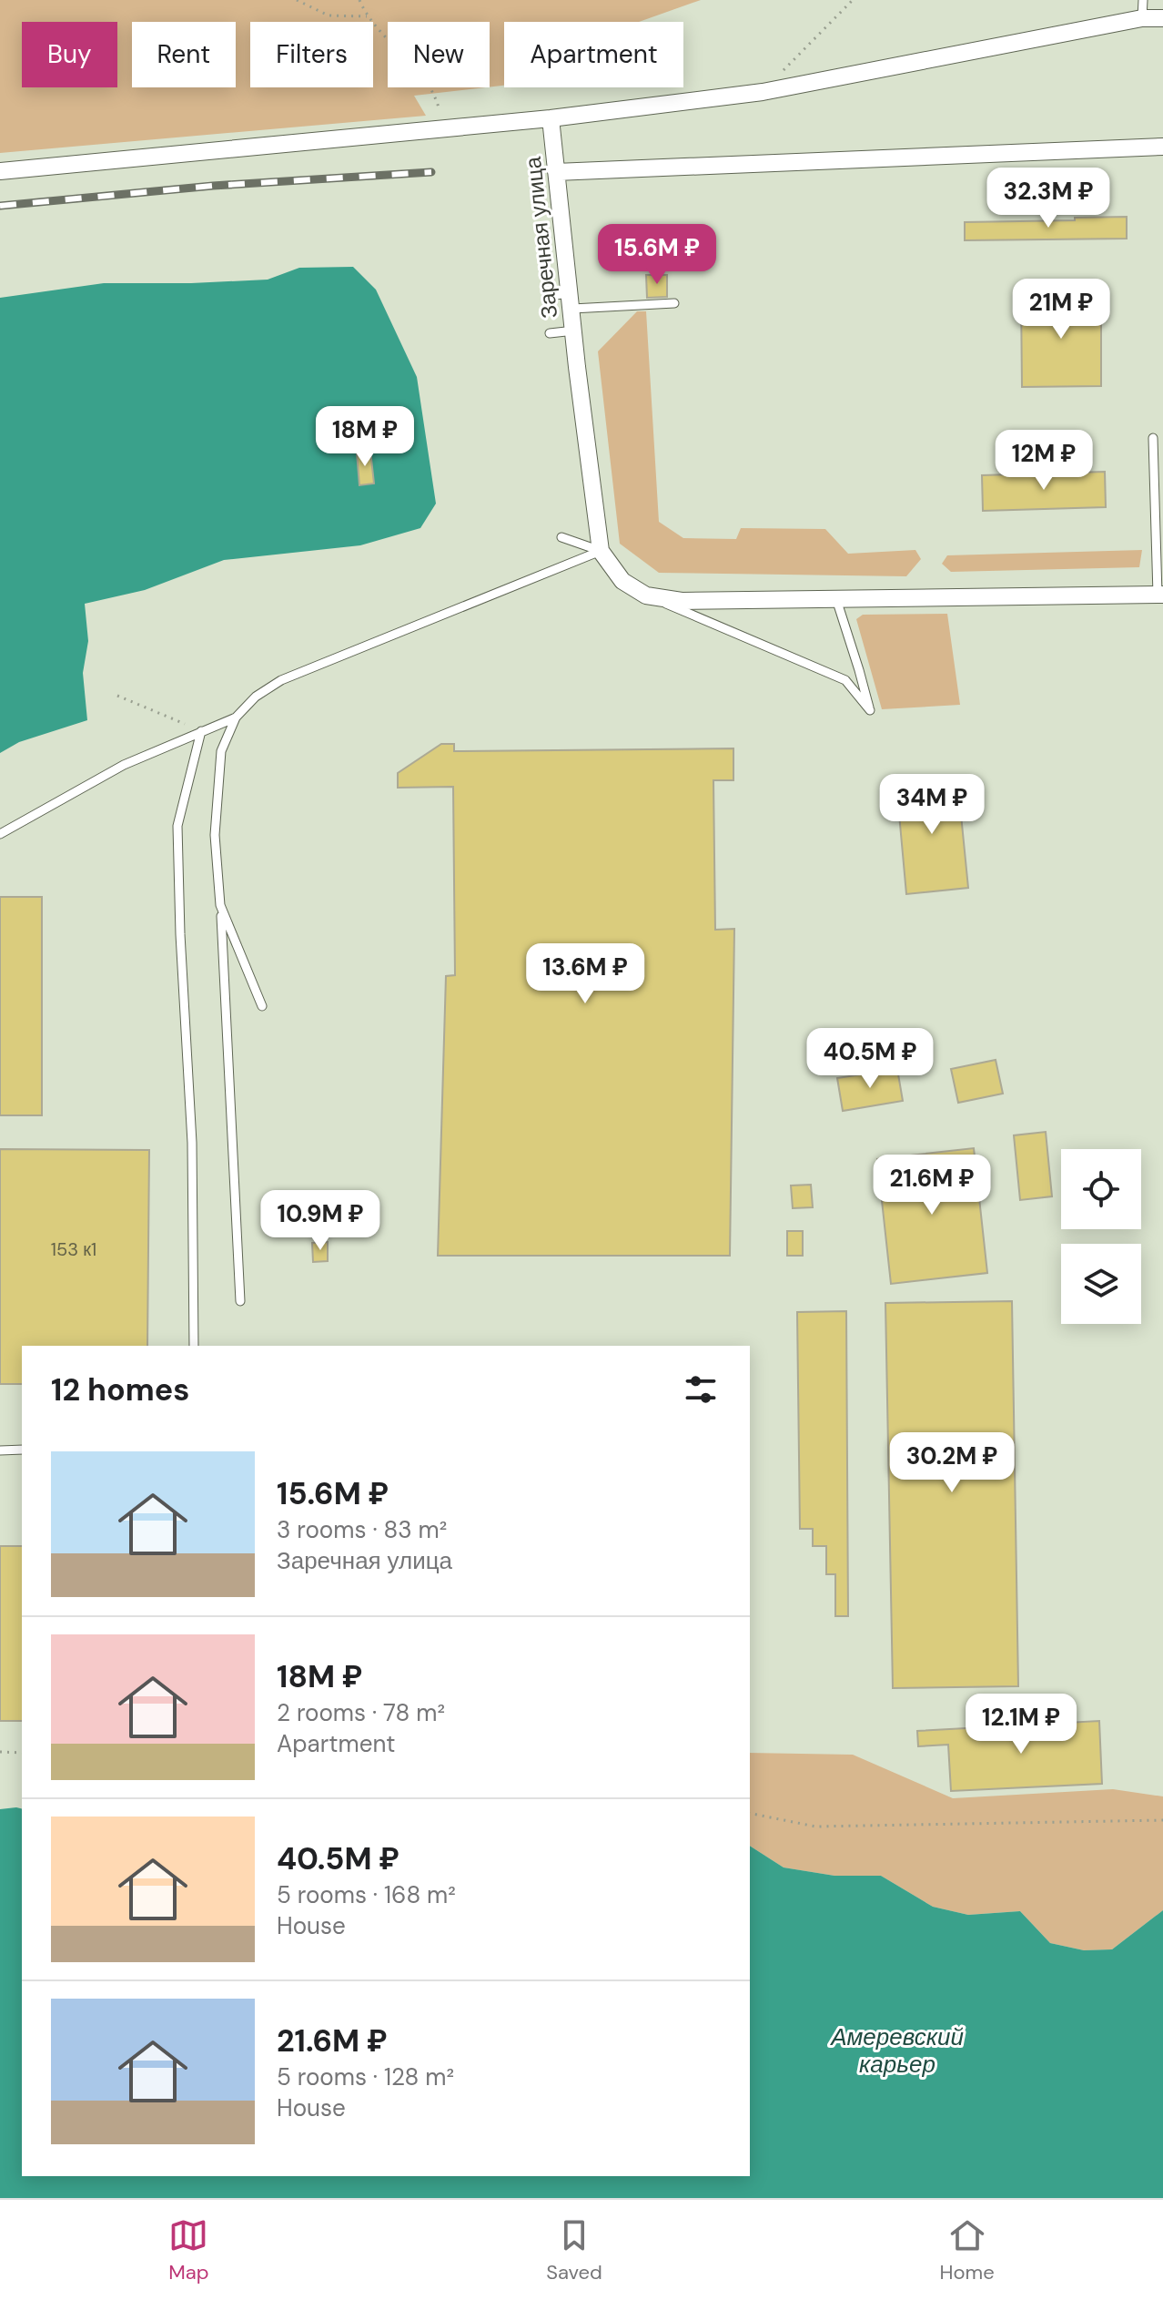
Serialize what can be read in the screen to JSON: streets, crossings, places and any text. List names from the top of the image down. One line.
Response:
{"streets":{"street":["Заречная улица"]},"water":["Амеревский карьер"],"house_numbers":["153 к1"],"page":{"chip":["Buy","Rent","Filters","New","Apartment"],"price":["32.3M ₽","15.6M ₽","21M ₽","18M ₽","12M ₽","34M ₽","13.6M ₽","40.5M ₽","21.6M ₽","10.9M ₽","30.2M ₽","12.1M ₽"],"heading":"12 homes","list":[{"name":"15.6M ₽","note":"3 rooms · 83 m² · Заречная улица"},{"name":"18M ₽","note":"2 rooms · 78 m² · Apartment"},{"name":"40.5M ₽","note":"5 rooms · 168 m² · House"},{"name":"21.6M ₽","note":"5 rooms · 128 m² · House"}],"tabs":["Map","Saved","Home"]}}
